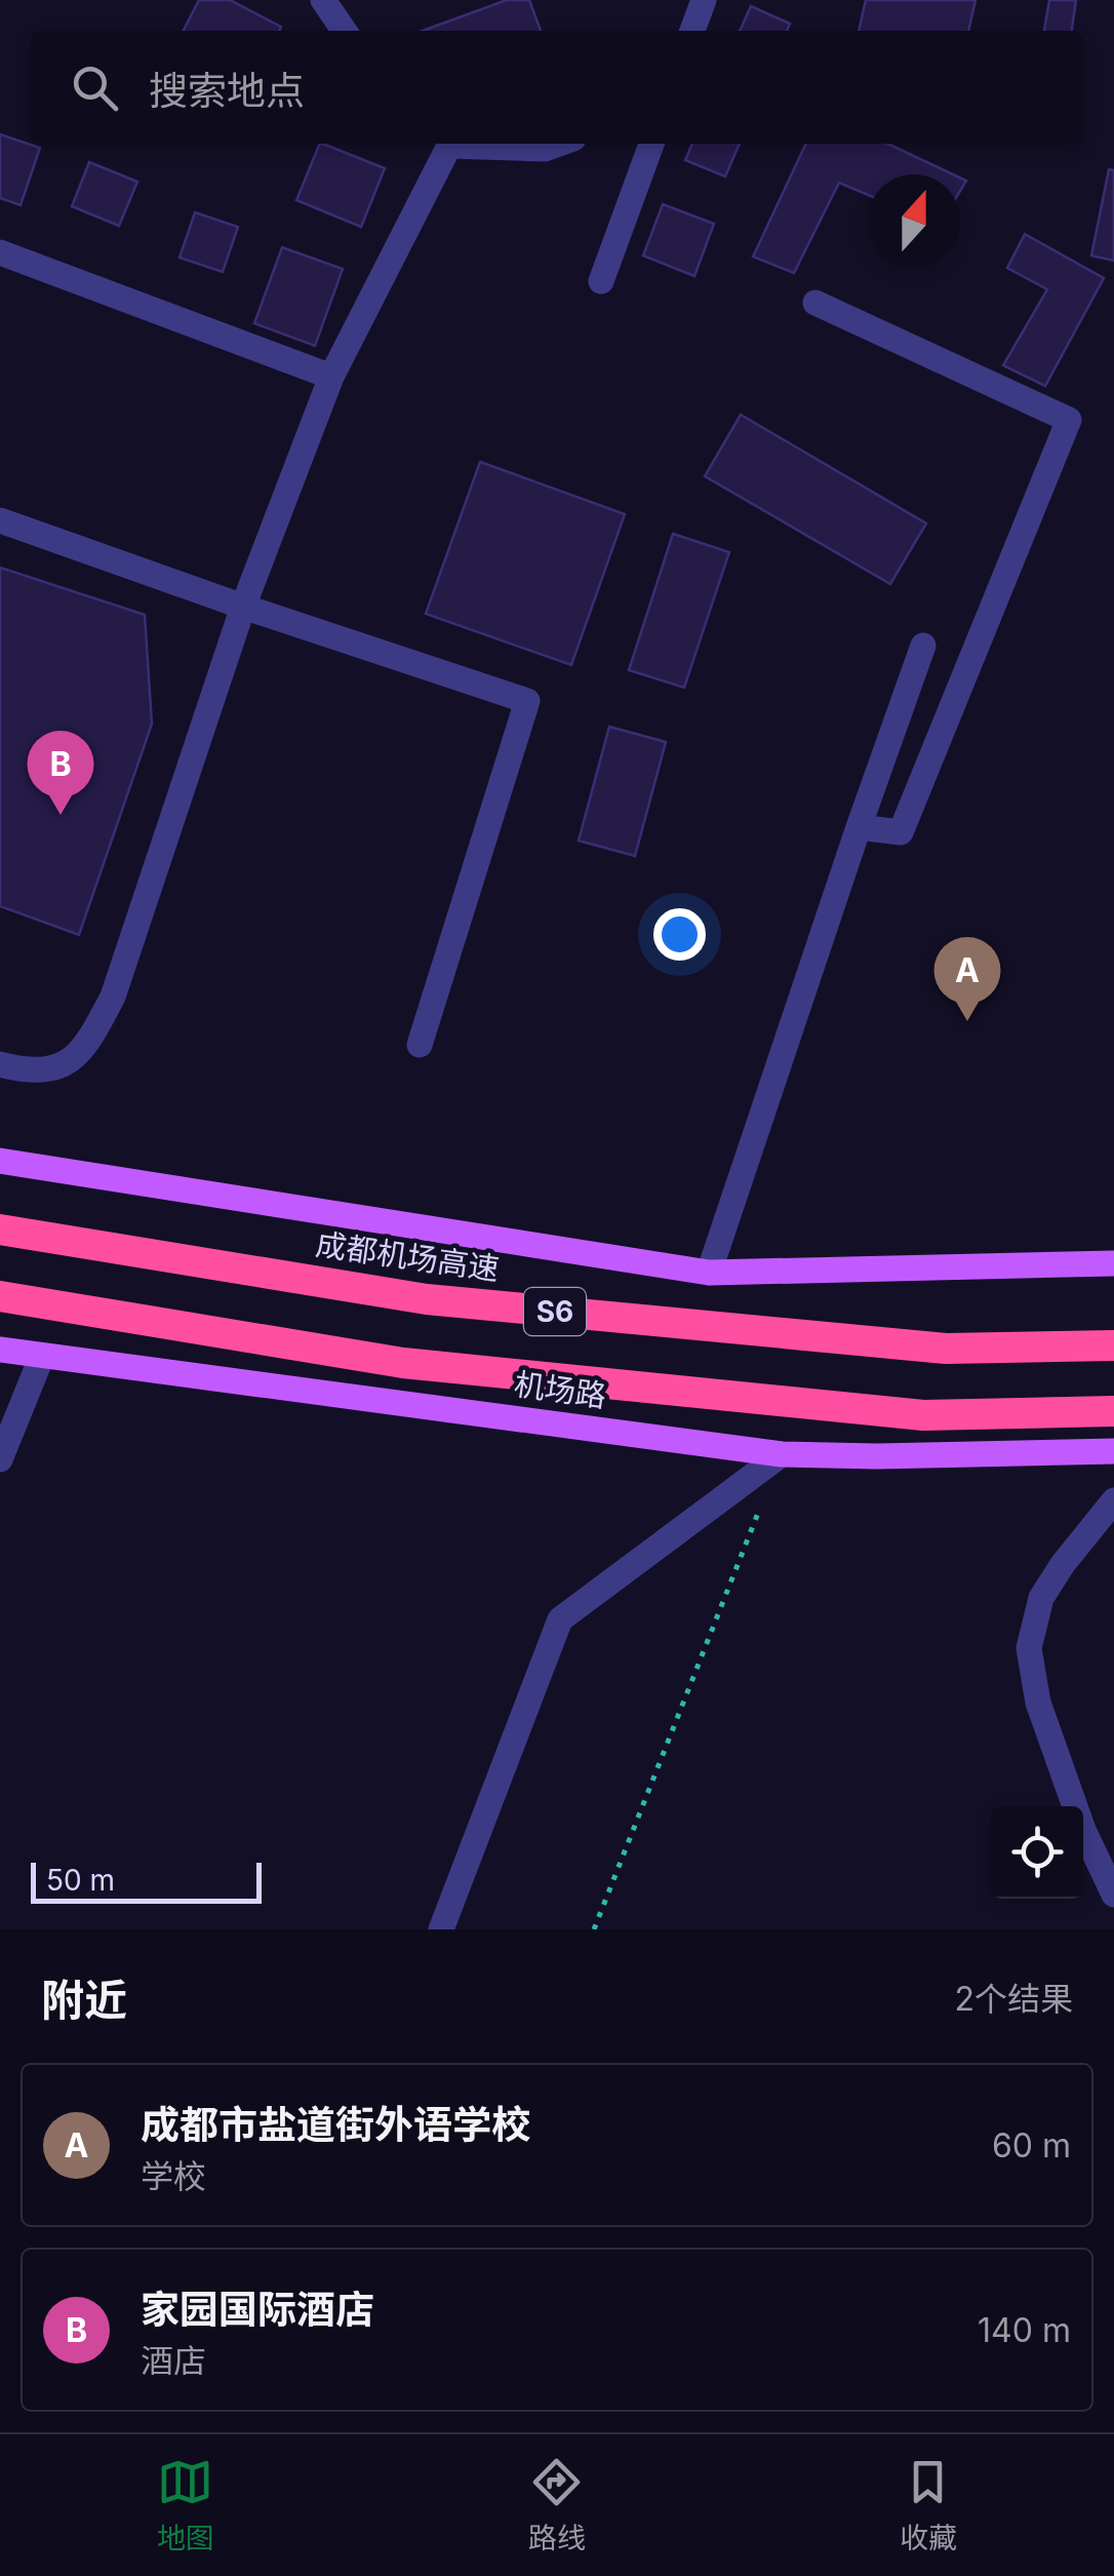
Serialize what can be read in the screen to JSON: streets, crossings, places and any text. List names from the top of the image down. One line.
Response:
{"streets":{"highway":["成都机场高速","S6"],"main road":["机场路"]},"scale_bar":"50 m","north":"top","page":{"search":"搜索地点","pins":["B","A"],"scale":"50 m","heading":["附近","2个结果"],"list":[{"mark":"A","name":"成都市盐道街外语学校","note":"学校","value":"60 m"},{"mark":"B","name":"家园国际酒店","note":"酒店","value":"140 m"}],"nav":["地图","路线","收藏"]}}
